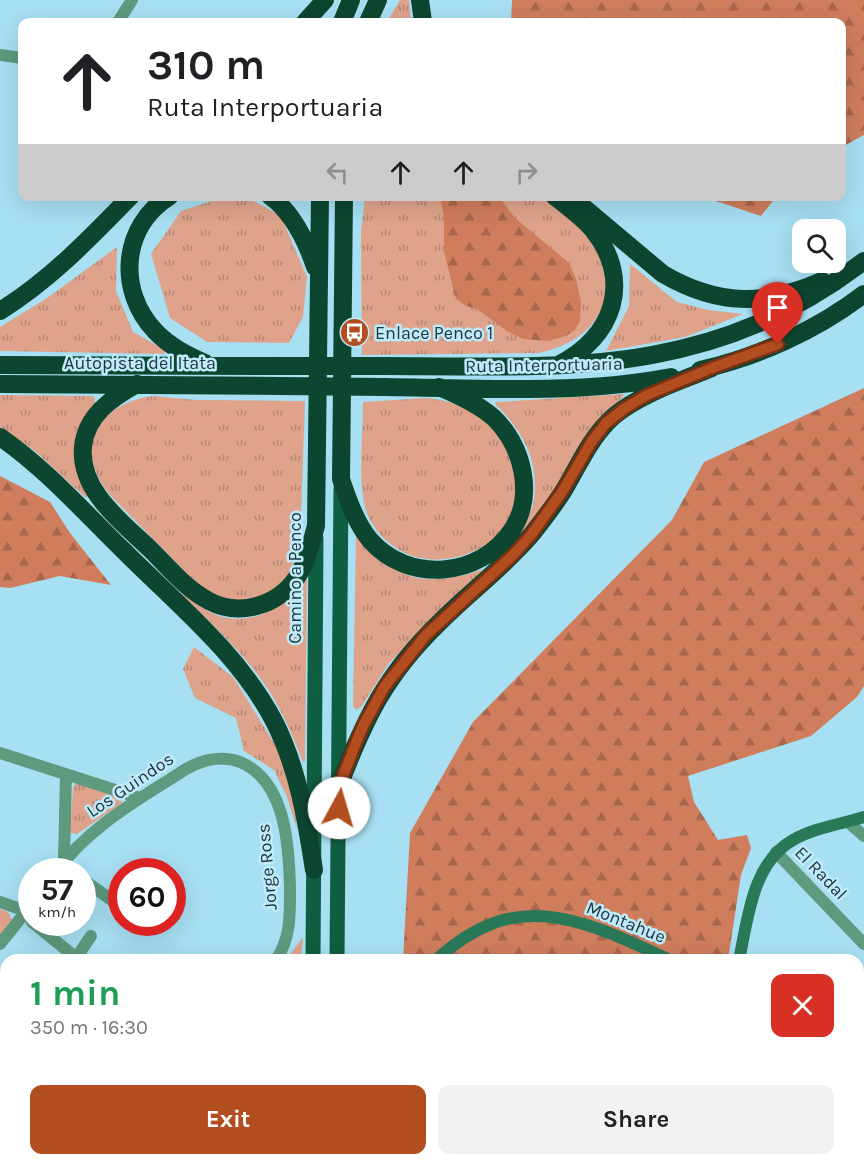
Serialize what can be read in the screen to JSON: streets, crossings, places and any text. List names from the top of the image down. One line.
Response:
{"streets":{"highway":["Autopista del Itata","Ruta Interportuaria","Camino a Penco"],"street":["Los Guindos","Jorge Ross","El Radal","Montahue"]},"crossings":[["Autopista del Itata","Ruta Interportuaria"],["Los Guindos","Jorge Ross"]],"places":{"bus stop":["Enlace Penco 1"]},"page":{"turn":["310 m","Ruta Interportuaria"],"speed":"57 km/h","limit":"60","heading":["1 min","350 m · 16:30"],"buttons":["Exit","Share"]}}
